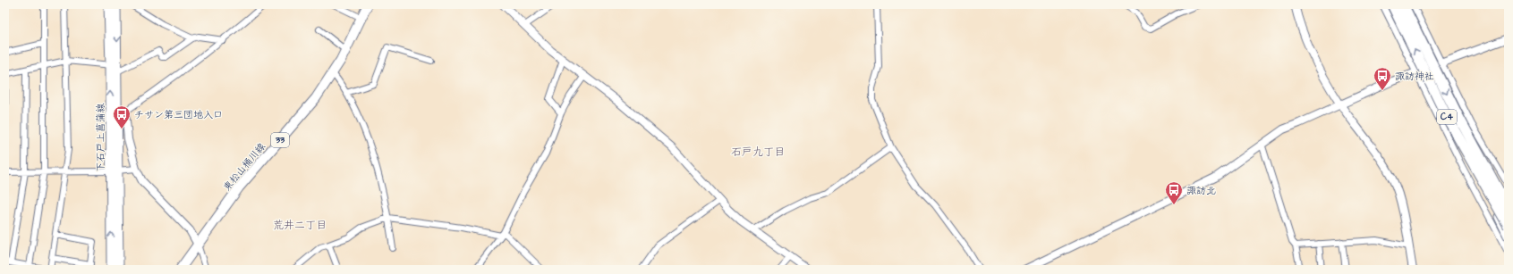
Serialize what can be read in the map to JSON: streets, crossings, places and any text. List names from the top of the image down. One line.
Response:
{"streets":{"highway":["C4"],"main road":["下石戸上菖蒲線","33","東松山桶川線"]},"districts":["石戸九丁目","荒井二丁目"],"places":{"bus stop":["諏訪神社","チサン第三団地入口","諏訪北"]}}
